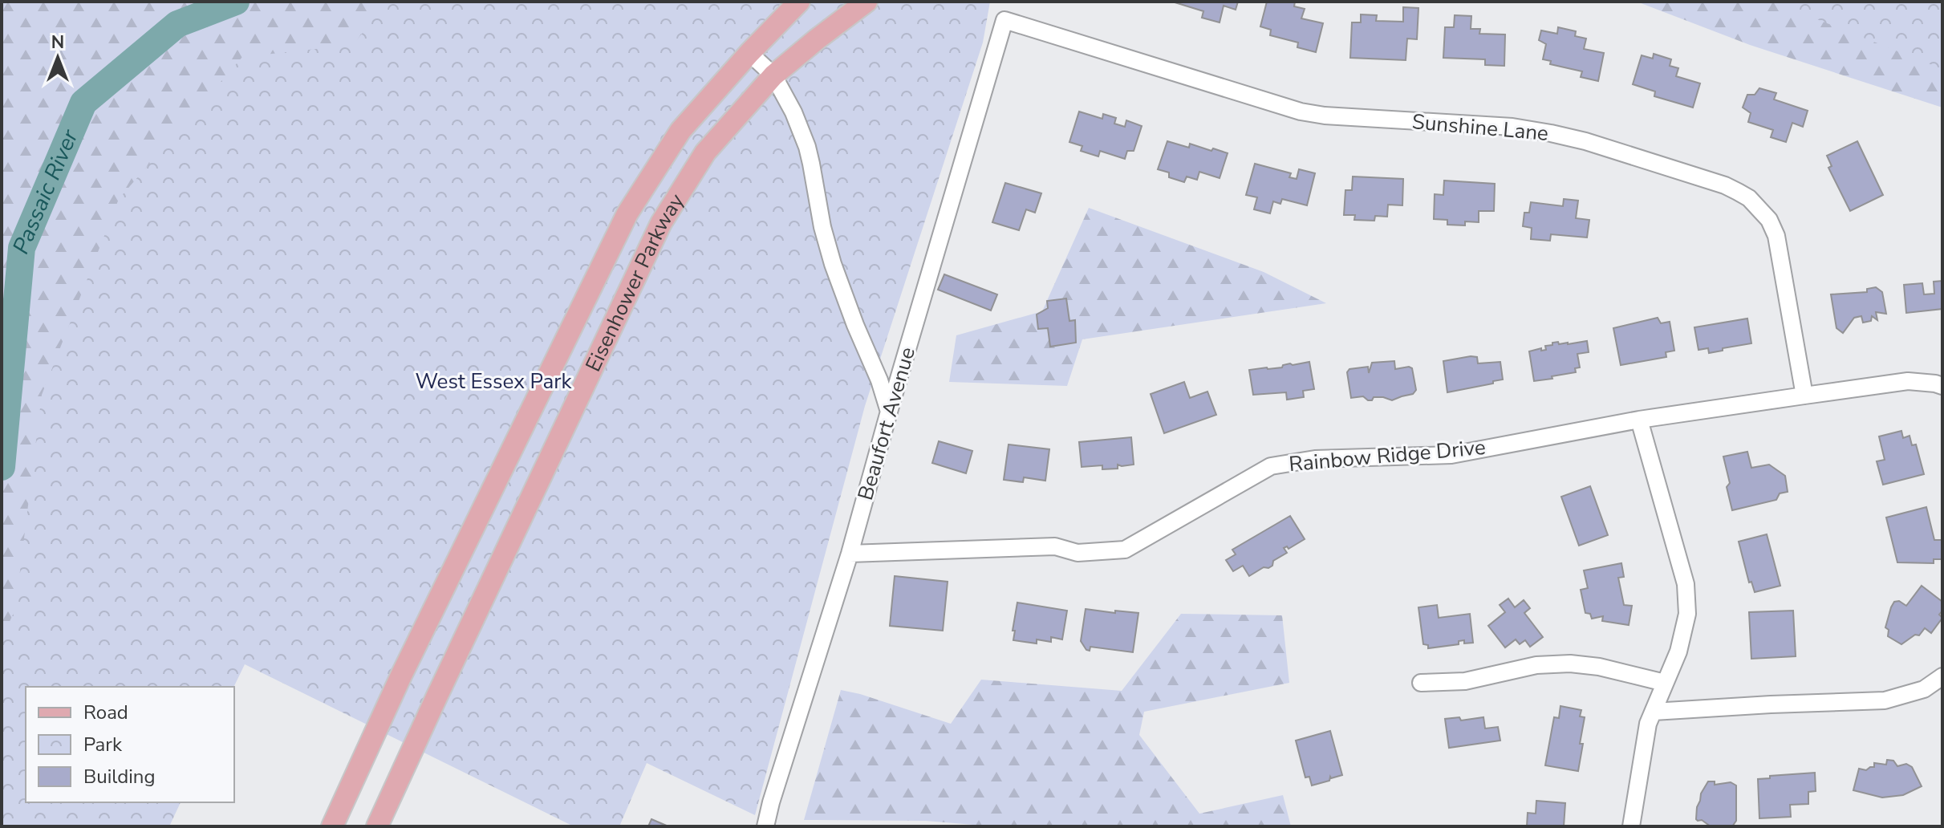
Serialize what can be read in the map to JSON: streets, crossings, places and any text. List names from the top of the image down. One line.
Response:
{"streets":{"main road":["Eisenhower Parkway"],"street":["Sunshine Lane","Beaufort Avenue","Rainbow Ridge Drive"]},"crossings":[["Sunshine Lane","Beaufort Avenue"],["Sunshine Lane","Rainbow Ridge Drive"],["Beaufort Avenue","Rainbow Ridge Drive"]],"water":["Passaic River"],"parks":["West Essex Park"],"legend":["Road","Park","Building"],"north":"top"}
